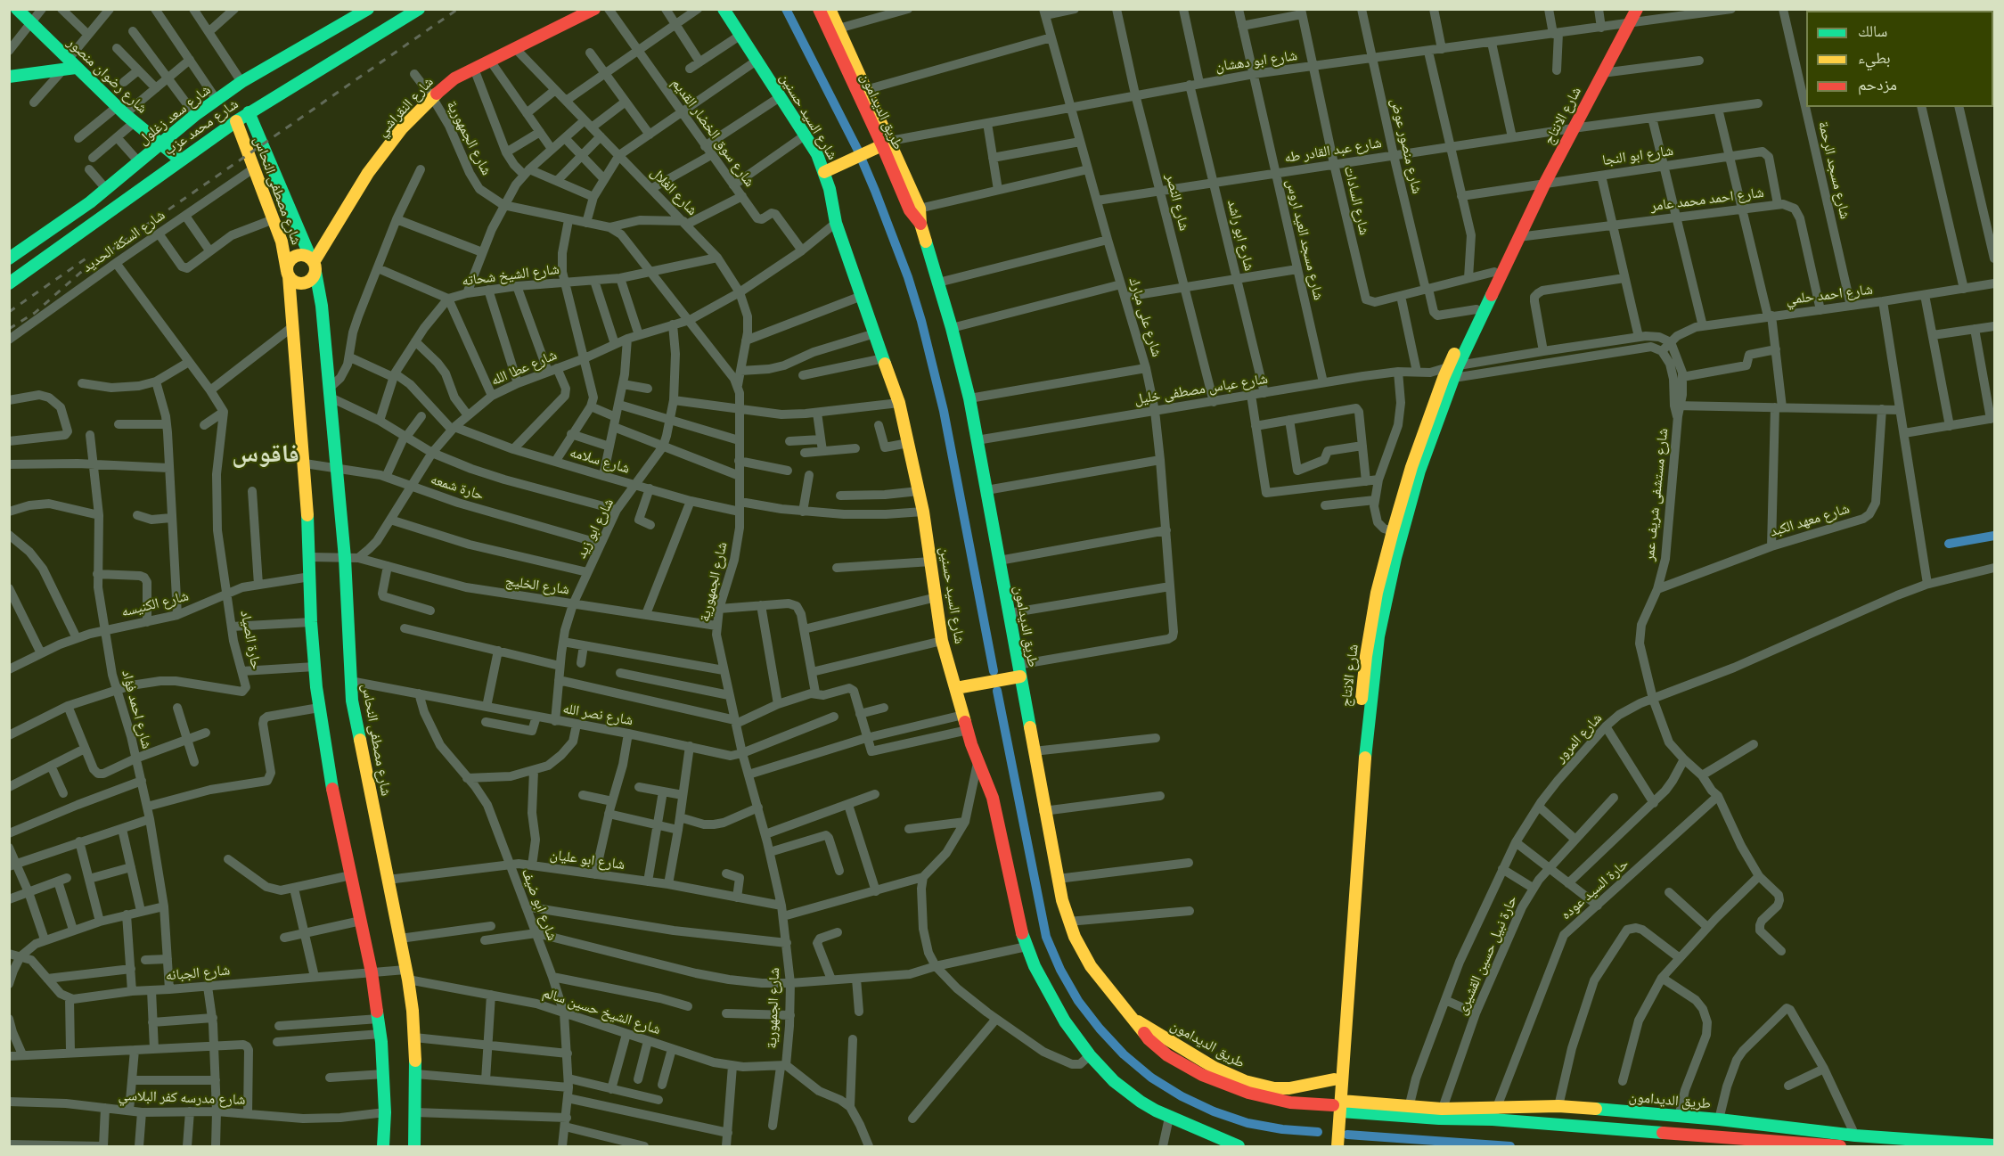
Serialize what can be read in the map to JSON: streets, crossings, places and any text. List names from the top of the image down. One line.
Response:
{"streets":{"street":["شارع ابو دهشان","شارع رضوان منصور","شارع النقراشي","طريق الديدامون","شارع سعد زغلول","شارع الانتاج","شارع السيد حسنين","شارع محمد عزب","شارع سوق الخضار القديم","شارع الجمهورية","شارع منصور عوض","شارع عبد القادر طه","شارع ابو النجا","شارع مسجد الرحمة","شارع مصطفى النحاس","شارع الغلال","شارع احمد محمد عامر","شارع السادات","شارع النصر","شارع ابو راشد","شارع مسجد العيد اروس","شارع السكة الحديد","شارع الشيخ شحاته","شارع احمد حلمي","شارع على مبارك","شارع عطا الله","شارع عباس مصطفى خليل","شارع سلامه","حارة شمعه","شارع مستشفى شريف عمر","شارع معهد الكبد","شارع ابو زيد","شارع الخليج","شارع الكنيسه","حارة الصياد","شارع احمد فؤاد","شارع نصر الله","شارع المرور","شارع ابو عليان","حارة السيد عوده","شارع ابو ضيف","حارة نبيل حسين القشيرى","شارع الجبانه","شارع الشيخ حسين سالم","شارع مدرسه كفر البلاسي"]},"crossings":[["شارع ابو دهشان","طريق الديدامون"],["شارع ابو دهشان","شارع الانتاج"],["شارع ابو دهشان","شارع منصور عوض"],["شارع ابو دهشان","شارع السادات"],["شارع ابو دهشان","شارع النصر"],["شارع ابو دهشان","شارع ابو راشد"],["شارع ابو دهشان","شارع مسجد العيد اروس"],["شارع ابو دهشان","شارع على مبارك"],["شارع رضوان منصور","شارع سعد زغلول"],["شارع رضوان منصور","شارع محمد عزب"],["شارع النقراشي","شارع الجمهورية"],["شارع النقراشي","شارع مصطفى النحاس"],["شارع النقراشي","شارع الغلال"],["طريق الديدامون","شارع الانتاج"],["طريق الديدامون","شارع على مبارك"],["طريق الديدامون","شارع عباس مصطفى خليل"],["طريق الديدامون","شارع المرور"],["طريق الديدامون","حارة السيد عوده"],["طريق الديدامون","حارة نبيل حسين القشيرى"],["شارع الانتاج","شارع منصور عوض"],["شارع الانتاج","شارع عبد القادر طه"],["شارع الانتاج","شارع ابو النجا"],["شارع الانتاج","شارع احمد محمد عامر"],["شارع الانتاج","شارع السادات"],["شارع الانتاج","شارع عباس مصطفى خليل"],["شارع السيد حسنين","شارع عطا الله"],["شارع السيد حسنين","شارع سلامه"],["شارع محمد عزب","شارع مصطفى النحاس"],["شارع سوق الخضار القديم","شارع عطا الله"],["شارع الجمهورية","شارع الغلال"],["شارع الجمهورية","شارع الشيخ شحاته"],["شارع الجمهورية","شارع عطا الله"],["شارع الجمهورية","شارع سلامه"],["شارع الجمهورية","شارع الخليج"],["شارع الجمهورية","شارع نصر الله"],["شارع الجمهورية","شارع ابو عليان"],["شارع الجمهورية","شارع الشيخ حسين سالم"],["شارع منصور عوض","شارع عبد القادر طه"],["شارع منصور عوض","شارع السادات"],["شارع عبد القادر طه","شارع السادات"],["شارع عبد القادر طه","شارع النصر"],["شارع عبد القادر طه","شارع ابو راشد"],["شارع عبد القادر طه","شارع مسجد العيد اروس"],["شارع عبد القادر طه","شارع على مبارك"],["شارع ابو النجا","شارع احمد محمد عامر"],["شارع مسجد الرحمة","شارع احمد حلمي"],["شارع مصطفى النحاس","شارع السكة الحديد"],["شارع مصطفى النحاس","حارة شمعه"],["شارع مصطفى النحاس","شارع الكنيسه"],["شارع مصطفى النحاس","شارع نصر الله"],["شارع مصطفى النحاس","شارع ابو عليان"],["شارع مصطفى النحاس","شارع الجبانه"],["شارع مصطفى النحاس","شارع الشيخ حسين سالم"],["شارع مصطفى النحاس","شارع مدرسه كفر البلاسي"],["شارع الغلال","شارع الشيخ شحاته"],["شارع الغلال","شارع عطا الله"],["شارع احمد محمد عامر","شارع احمد حلمي"],["شارع النصر","شارع عباس مصطفى خليل"],["شارع ابو راشد","شارع عباس مصطفى خليل"],["شارع مسجد العيد اروس","شارع عباس مصطفى خليل"],["شارع احمد حلمي","شارع مستشفى شريف عمر"],["شارع على مبارك","شارع عباس مصطفى خليل"],["شارع عطا الله","شارع سلامه"],["شارع عطا الله","حارة شمعه"],["شارع عطا الله","شارع ابو زيد"],["شارع عطا الله","شارع الخليج"],["شارع سلامه","شارع ابو زيد"],["حارة شمعه","شارع ابو زيد"],["شارع مستشفى شريف عمر","شارع معهد الكبد"],["شارع مستشفى شريف عمر","شارع المرور"],["شارع مستشفى شريف عمر","حارة السيد عوده"],["شارع ابو زيد","شارع الخليج"],["شارع ابو زيد","شارع نصر الله"],["شارع الكنيسه","حارة الصياد"],["شارع الكنيسه","شارع احمد فؤاد"],["حارة الصياد","شارع احمد فؤاد"],["شارع احمد فؤاد","شارع الجبانه"],["شارع نصر الله","شارع ابو ضيف"],["شارع ابو عليان","شارع ابو ضيف"],["شارع ابو ضيف","شارع الشيخ حسين سالم"],["شارع الجبانه","شارع الشيخ حسين سالم"]],"districts":["فاقوس"],"legend":["سالك","بطيء","مزدحم"]}
